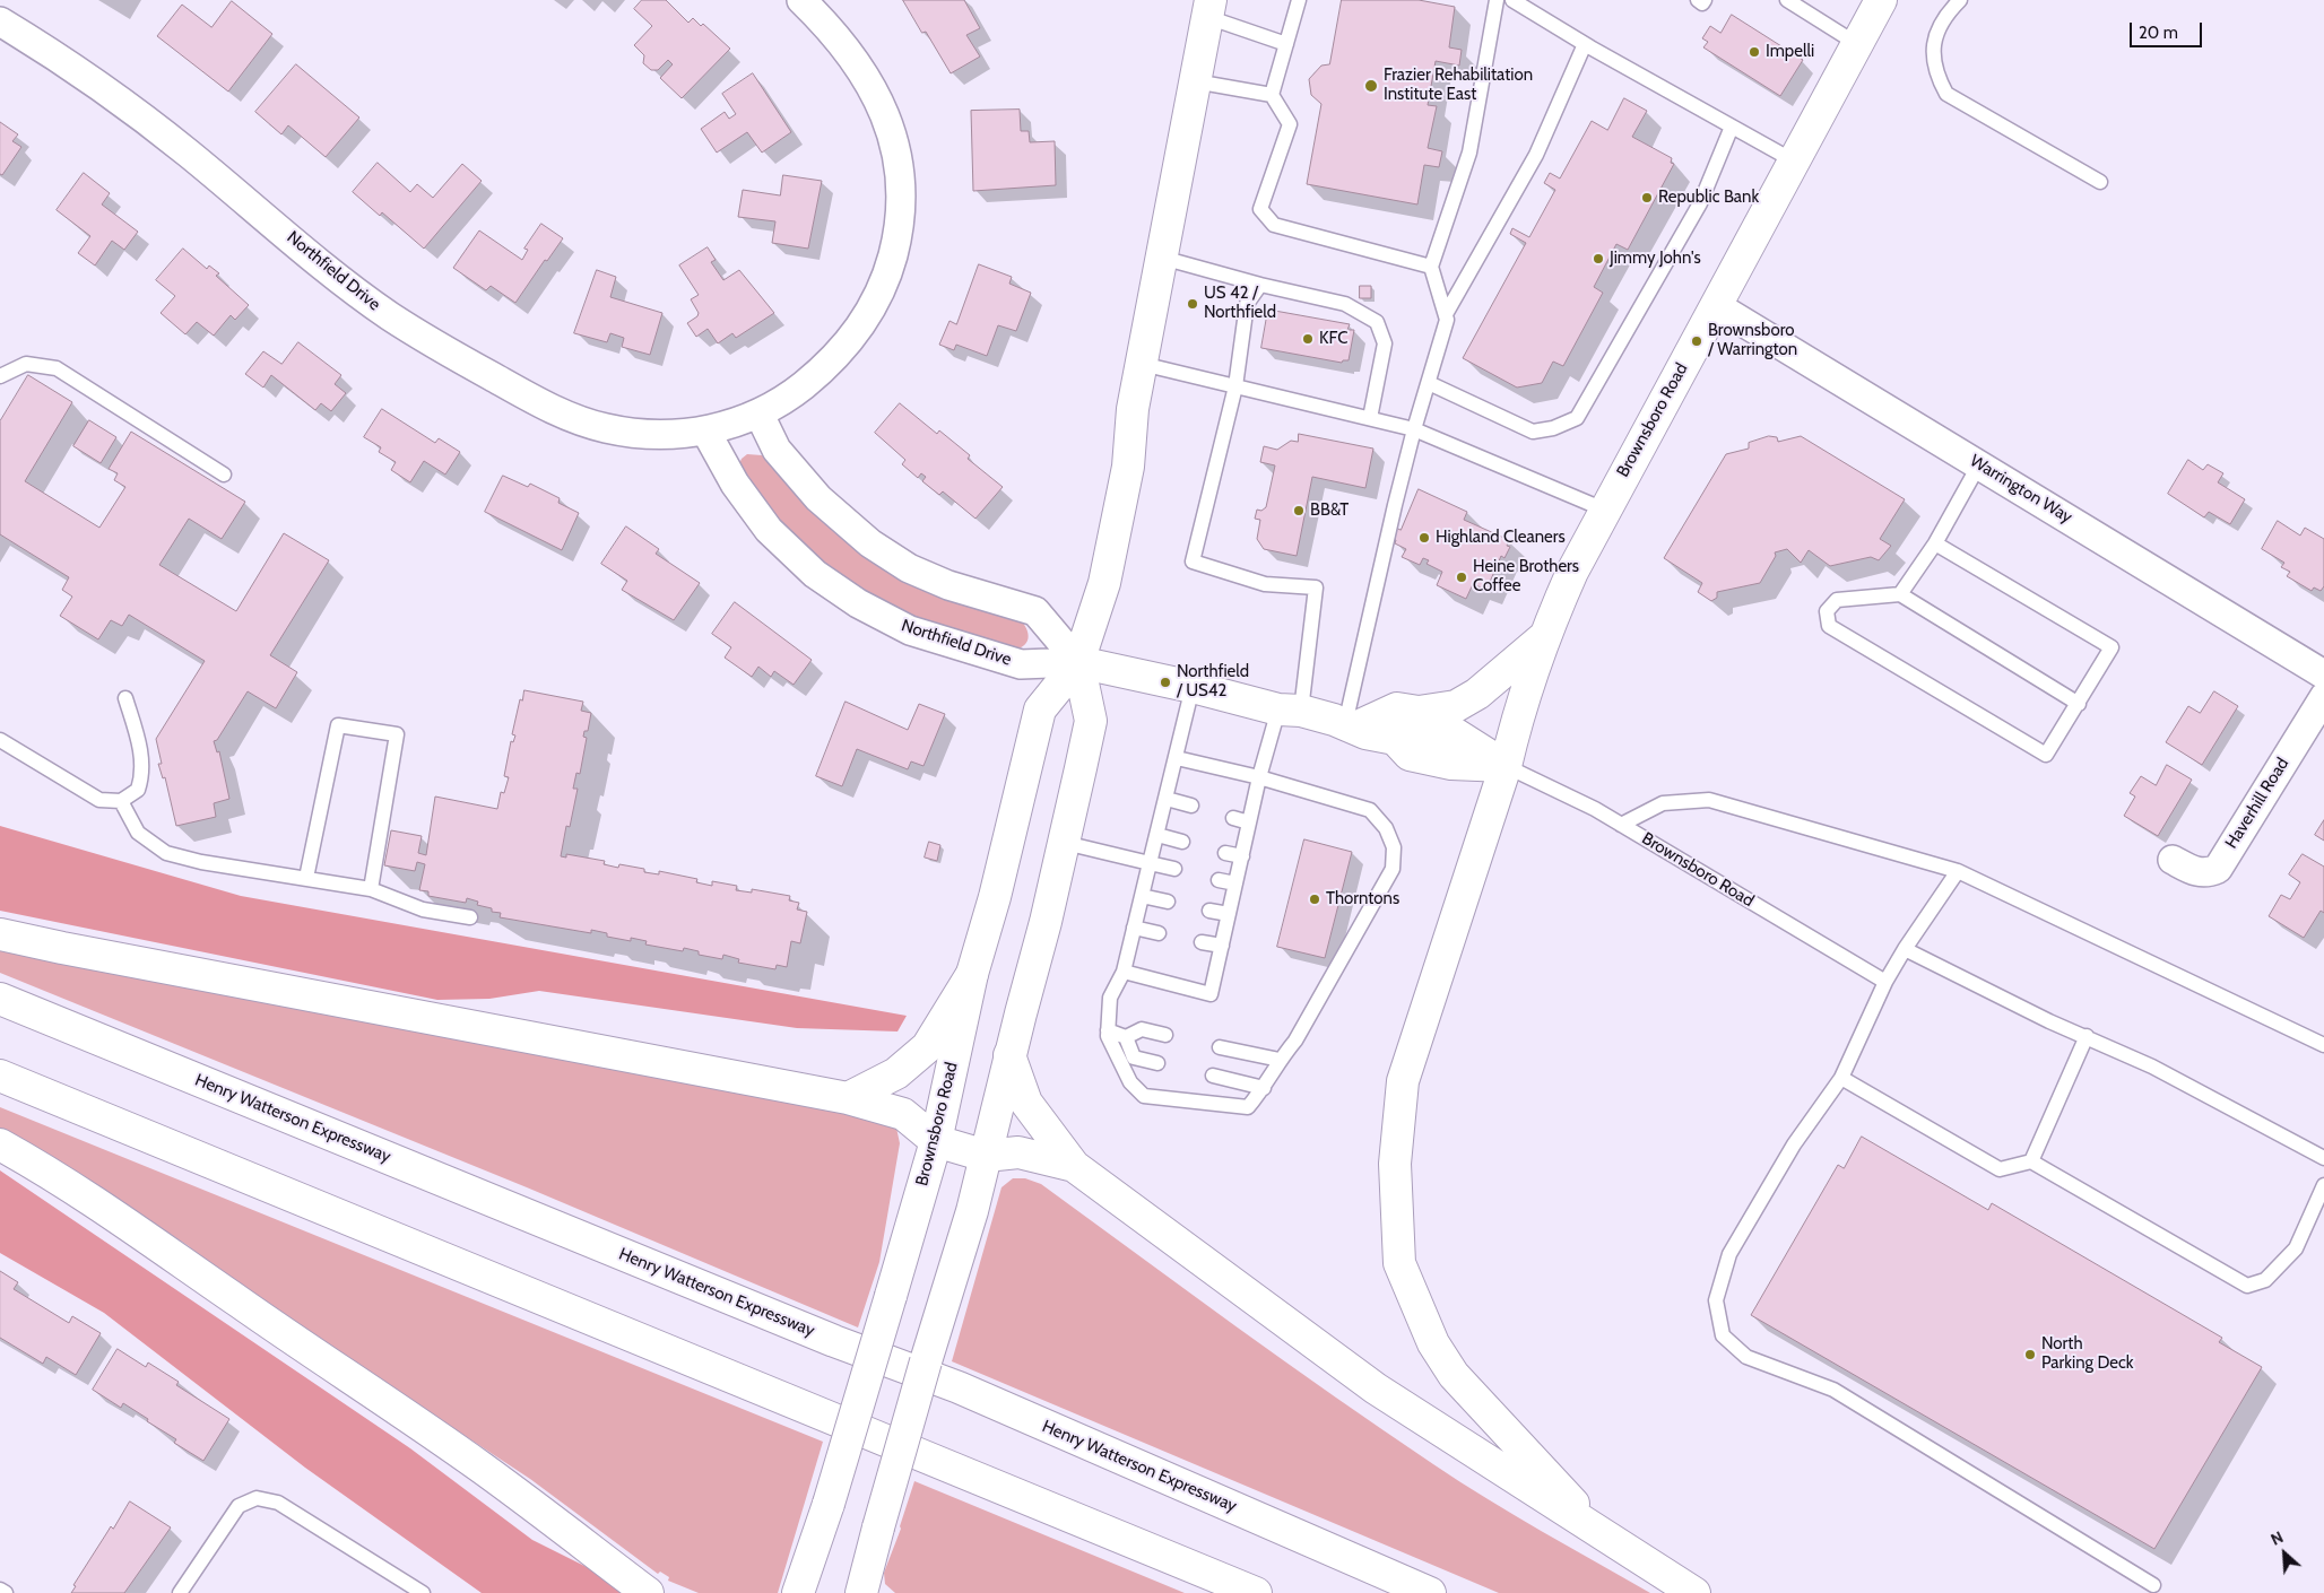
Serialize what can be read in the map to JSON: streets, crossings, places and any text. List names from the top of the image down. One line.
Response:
{"streets":{"main road":["Brownsboro Road","Henry Watterson Expressway"],"street":["Northfield Drive","Warrington Way","Haverhill Road"]},"crossings":[["Northfield Drive","Brownsboro Road"],["Brownsboro Road","Warrington Way"]],"places":["Impelli","Frazier Rehabilitation Institute East","Republic Bank","Jimmy John's","US 42 / Northfield","KFC","Brownsboro / Warrington","BB&T","Highland Cleaners","Heine Brothers Coffee","Northfield / US42","Thorntons","North Parking Deck"],"scale_bar":"20 m","north":"top left"}
